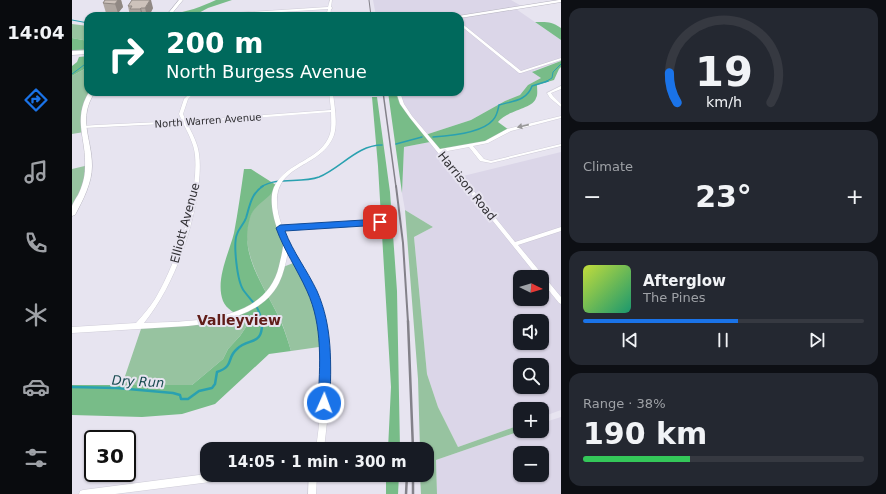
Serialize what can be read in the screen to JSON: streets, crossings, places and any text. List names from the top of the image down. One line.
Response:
{"streets":{"street":["North Warren Avenue","Harrison Road","Elliott Avenue"]},"crossings":[["North Warren Avenue","Elliott Avenue"]],"districts":["Valleyview"],"water":["Dry Run"],"north":"right","page":{"tabs":"14:04","turn":["200 m","North Burgess Avenue"],"tile":["Climate",["Range · 38%","190 km"]],"heat":["−","23°","+"],"song":["Afterglow","The Pines"],"map_buttons":["+","−"],"limit":"30","trip":"14:05 · 1 min · 300 m","gauge":["19","km/h"]}}
